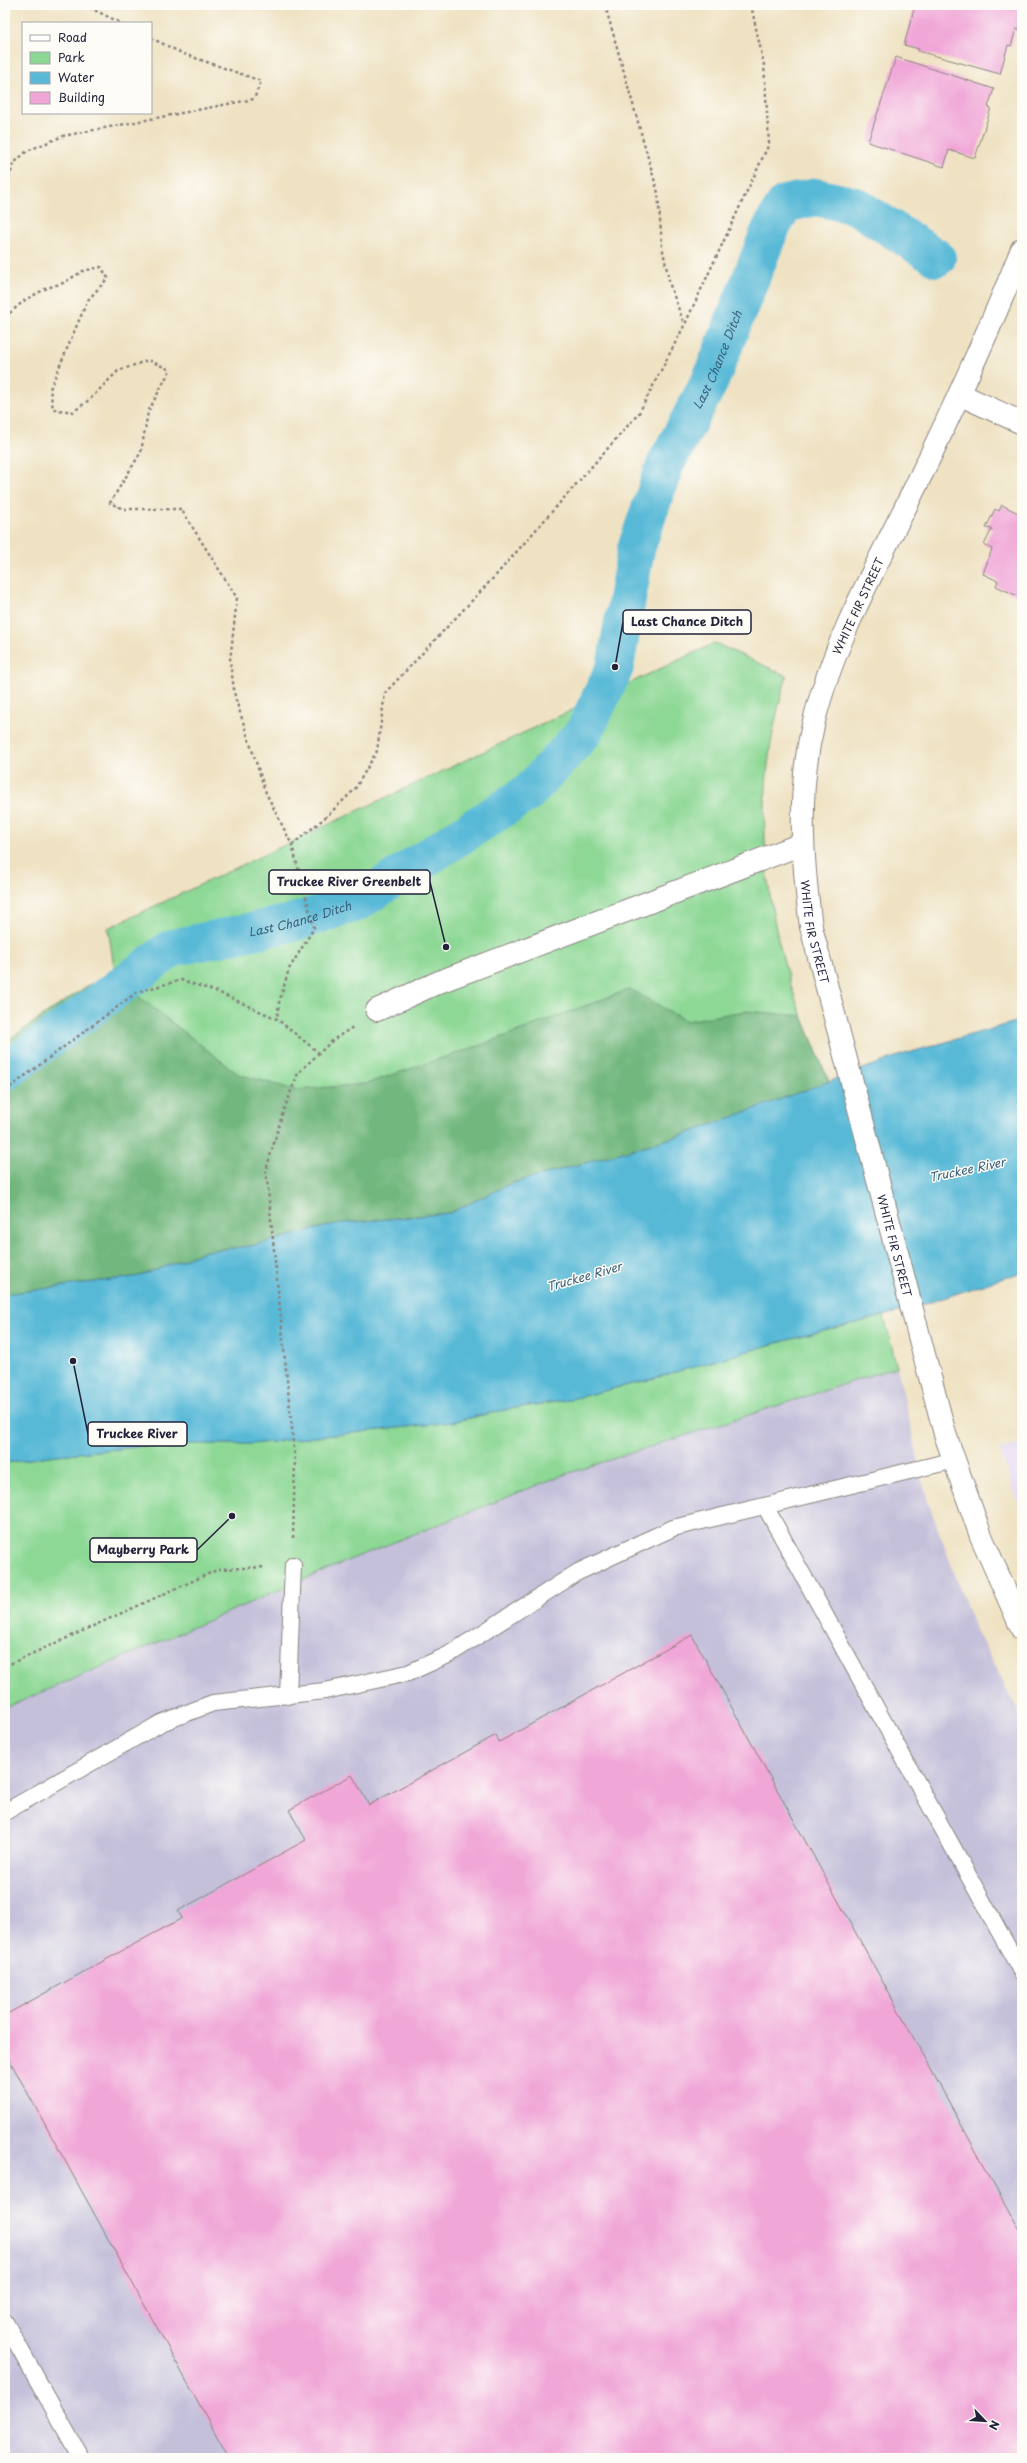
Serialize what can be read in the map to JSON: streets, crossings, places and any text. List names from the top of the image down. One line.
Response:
{"streets":{"street":["WHITE FIR STREET"]},"water":["Last Chance Ditch","Truckee River"],"places":["Last Chance Ditch","Truckee River Greenbelt","Truckee River","Mayberry Park"],"legend":["Road","Park","Water","Building"],"north":"bottom right"}
